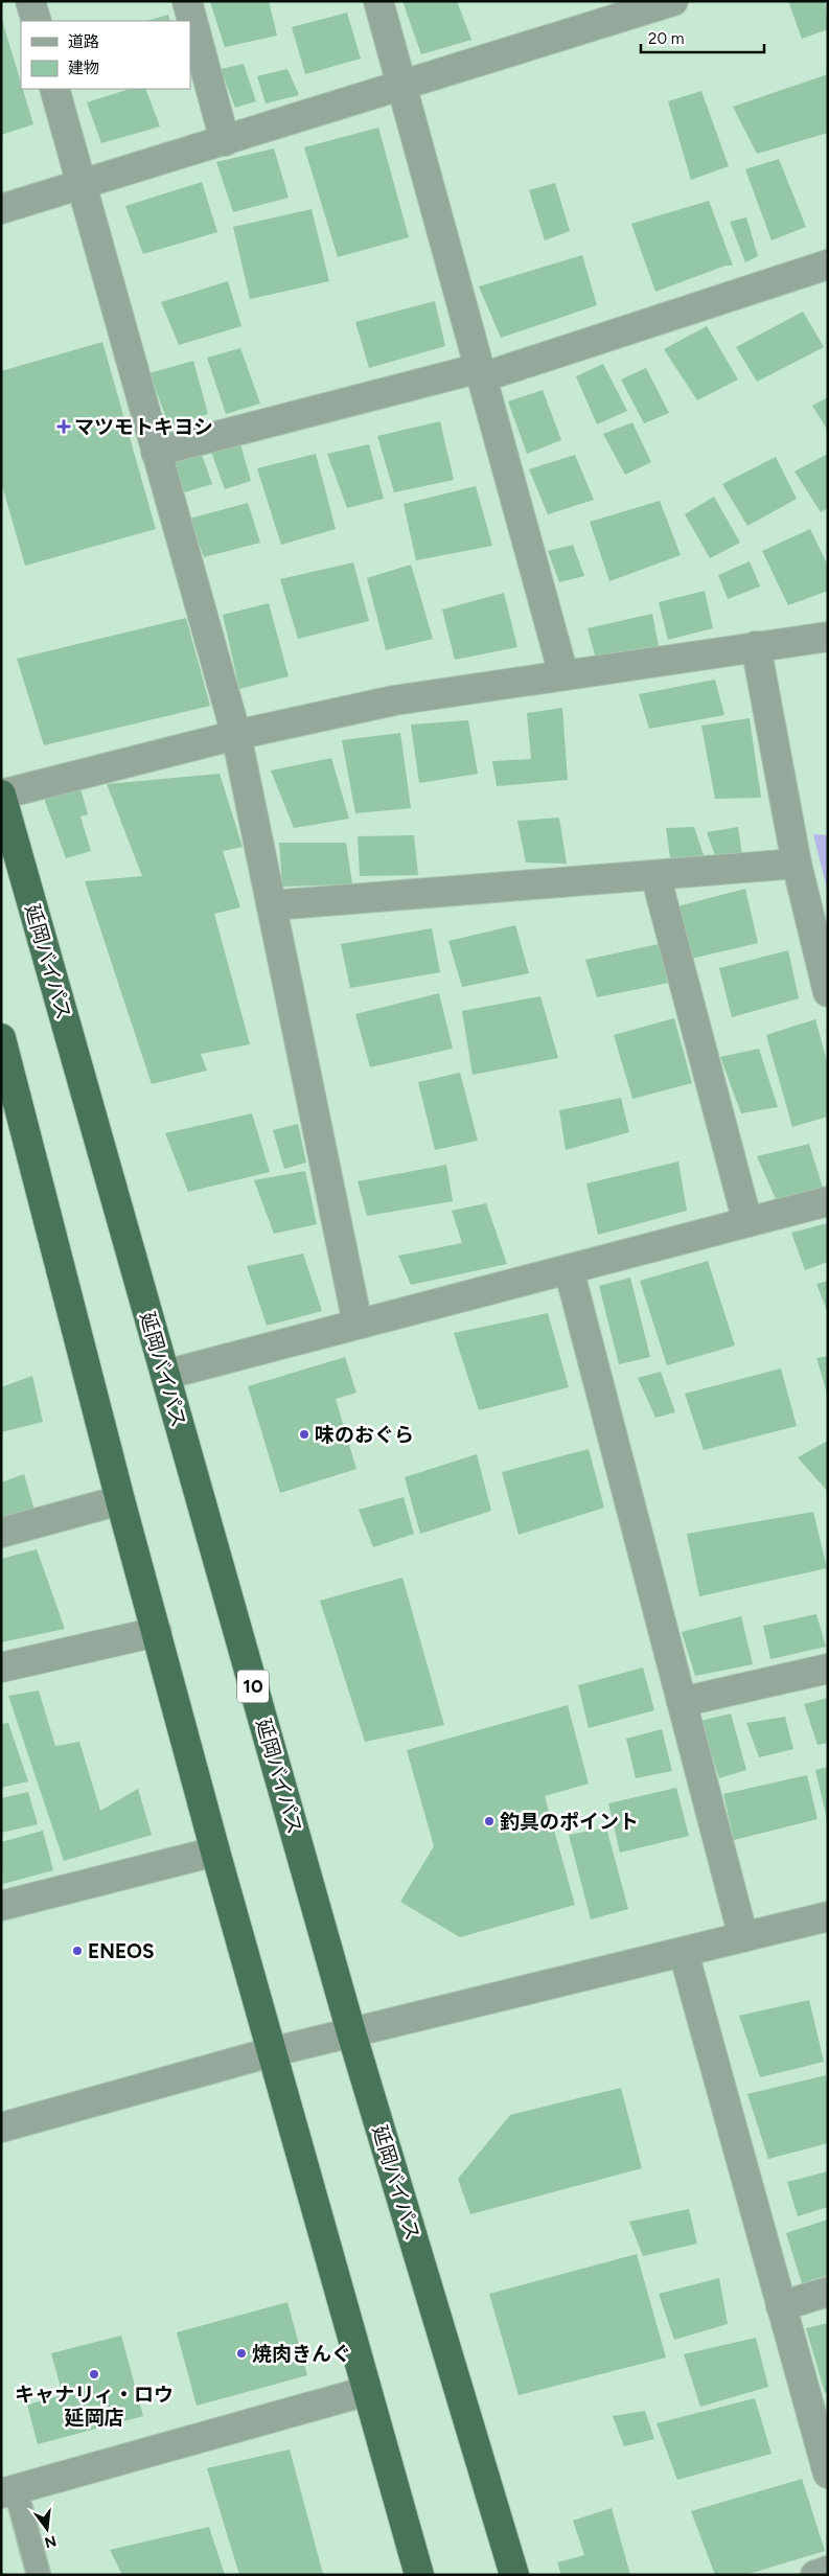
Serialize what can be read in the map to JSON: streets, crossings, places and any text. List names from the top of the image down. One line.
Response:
{"streets":{"highway":["延岡バイパス","10"]},"places":{"health":["マツモトキヨシ"],"other":["味のおぐら","釣具のポイント","ENEOS","焼肉きんぐ","キャナリィ・ロウ 延岡店"]},"legend":["道路","建物"],"scale_bar":"20 m","north":"bottom"}
